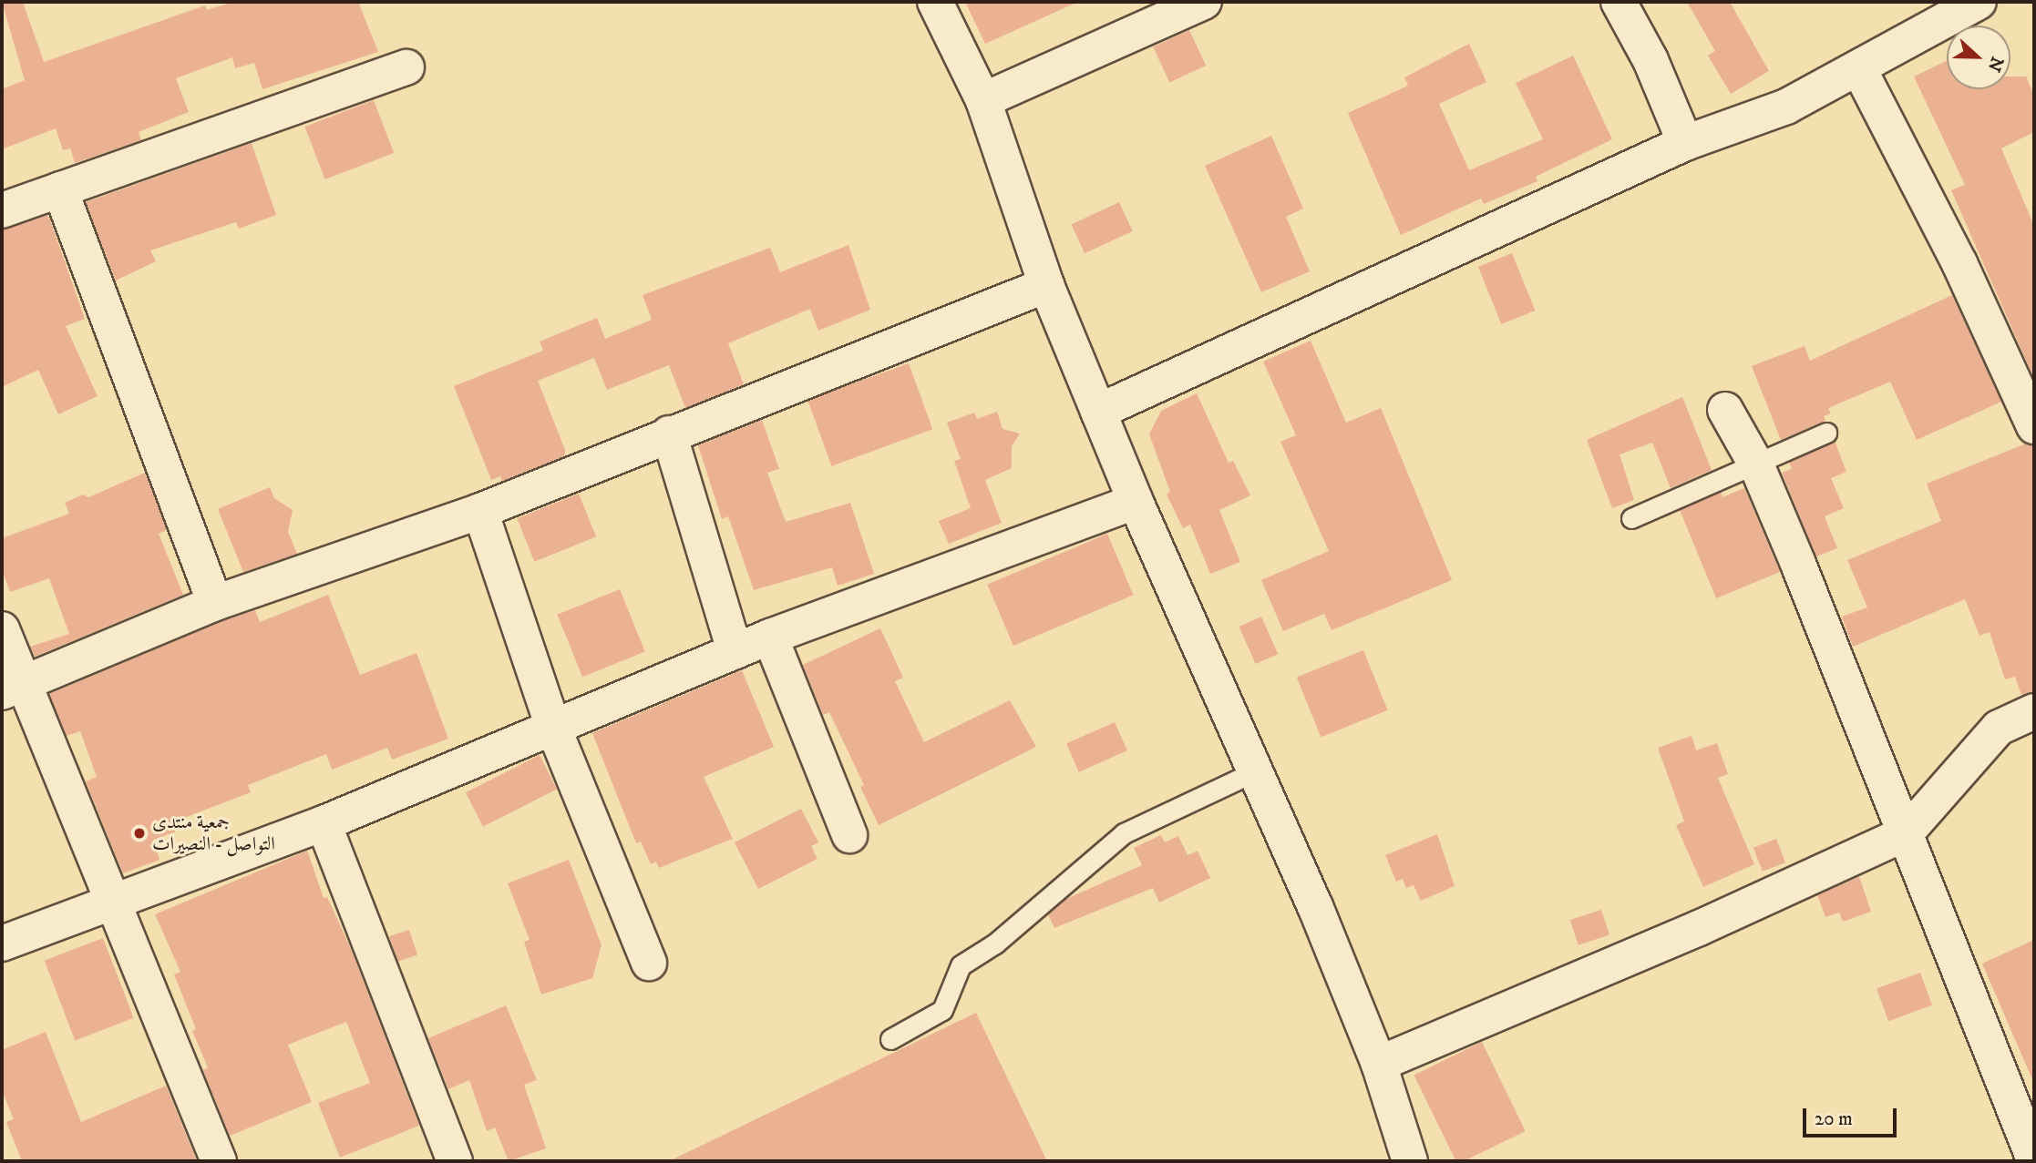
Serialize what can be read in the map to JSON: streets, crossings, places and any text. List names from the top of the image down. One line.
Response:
{"places":["جمعية منتدى التواصل - النصيرات"],"scale_bar":"20 m","north":"right"}
